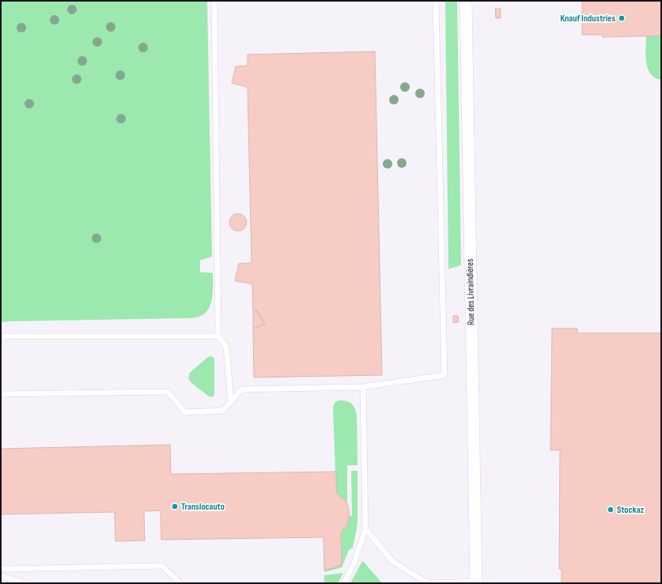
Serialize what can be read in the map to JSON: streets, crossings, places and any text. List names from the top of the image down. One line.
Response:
{"streets":{"street":["Rue des Livraindières"]},"places":["Knauf Industries","Translocauto","Stockaz"]}
